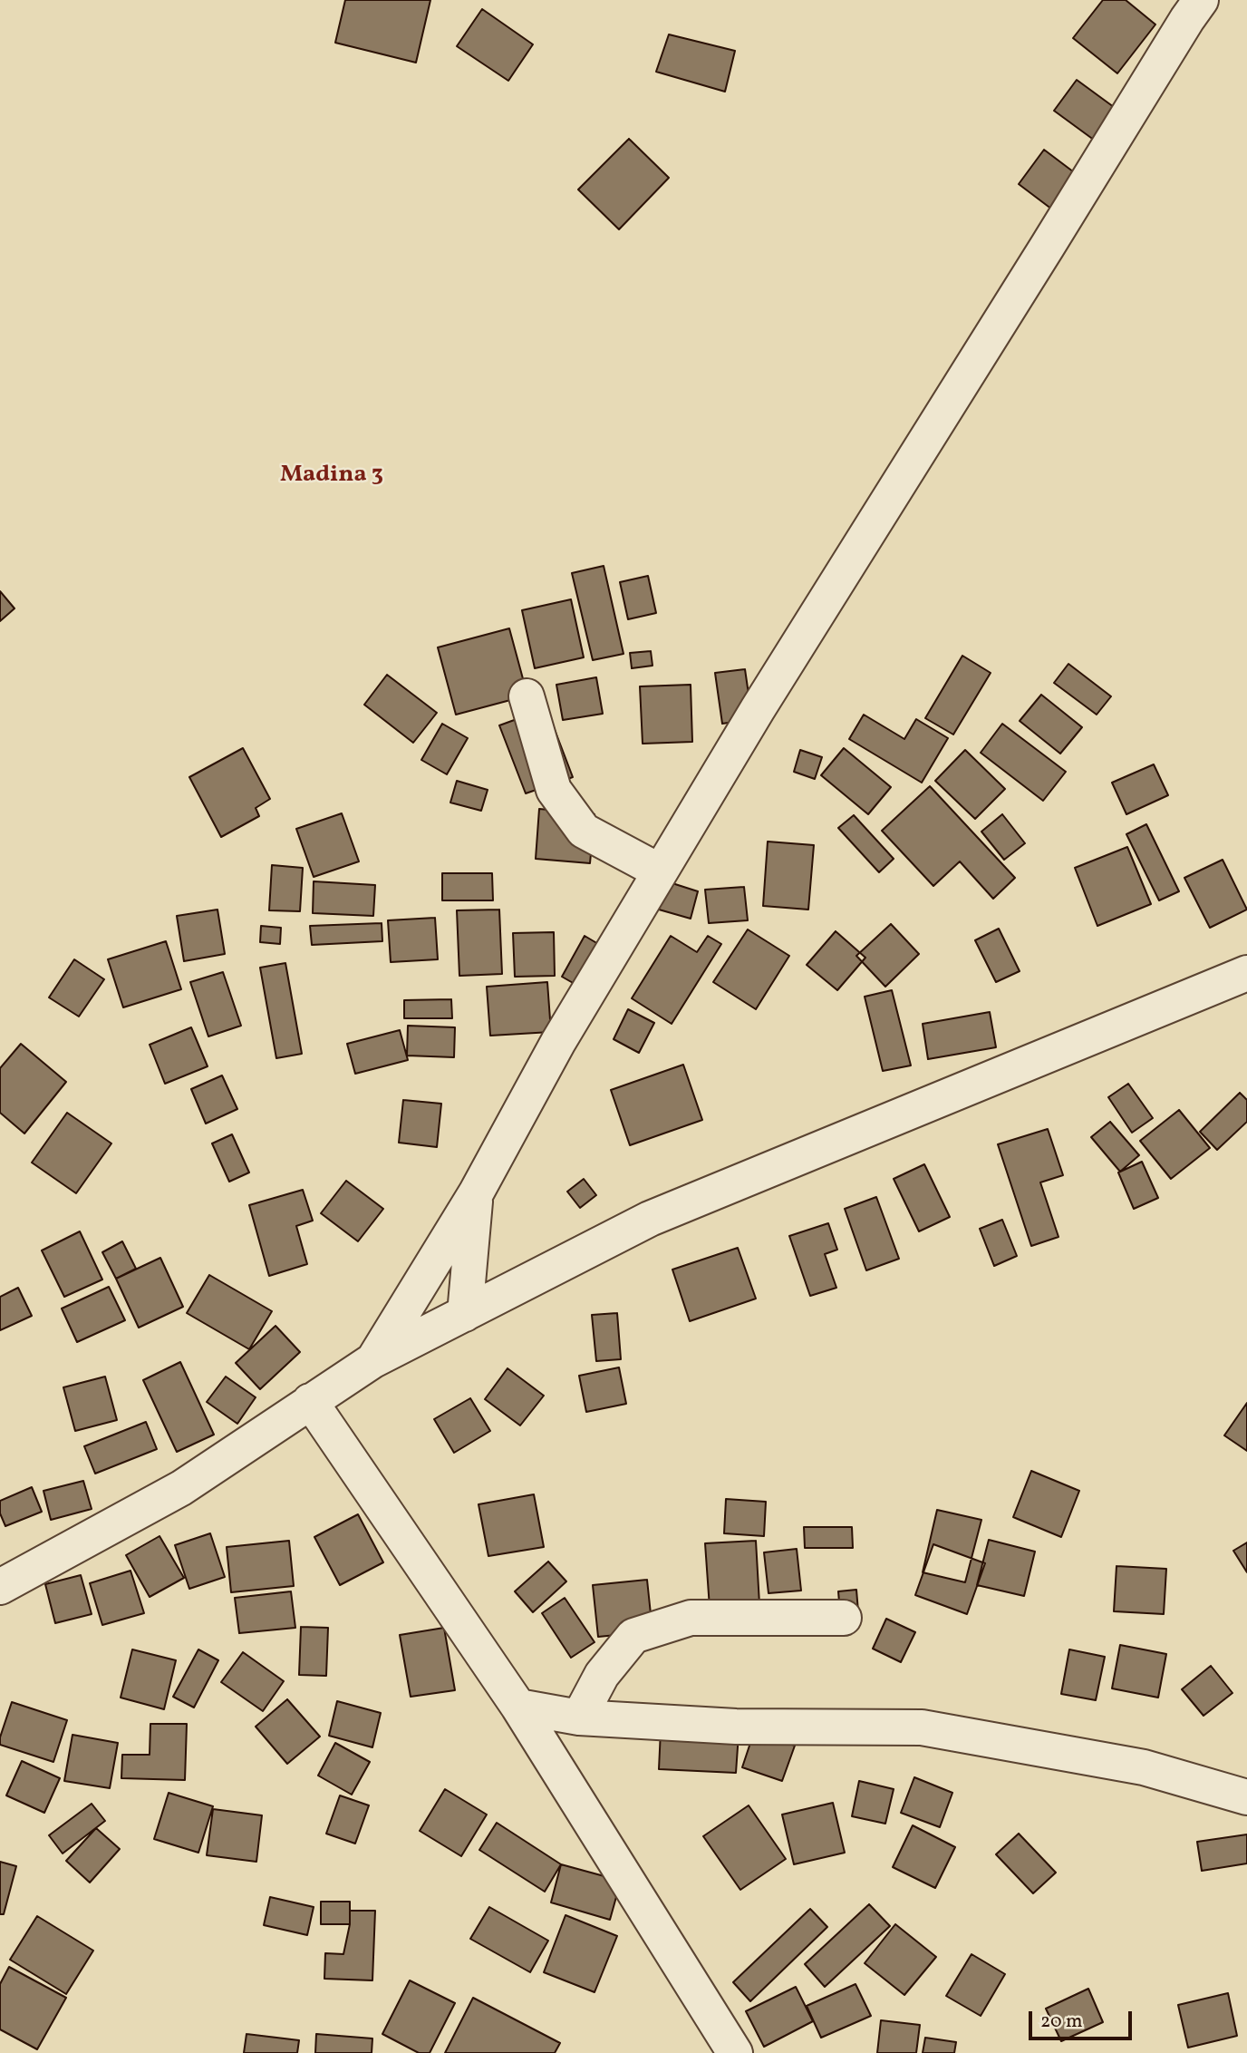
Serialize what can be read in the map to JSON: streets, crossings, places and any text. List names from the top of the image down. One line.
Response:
{"districts":["Madina 3"],"scale_bar":"20 m"}
